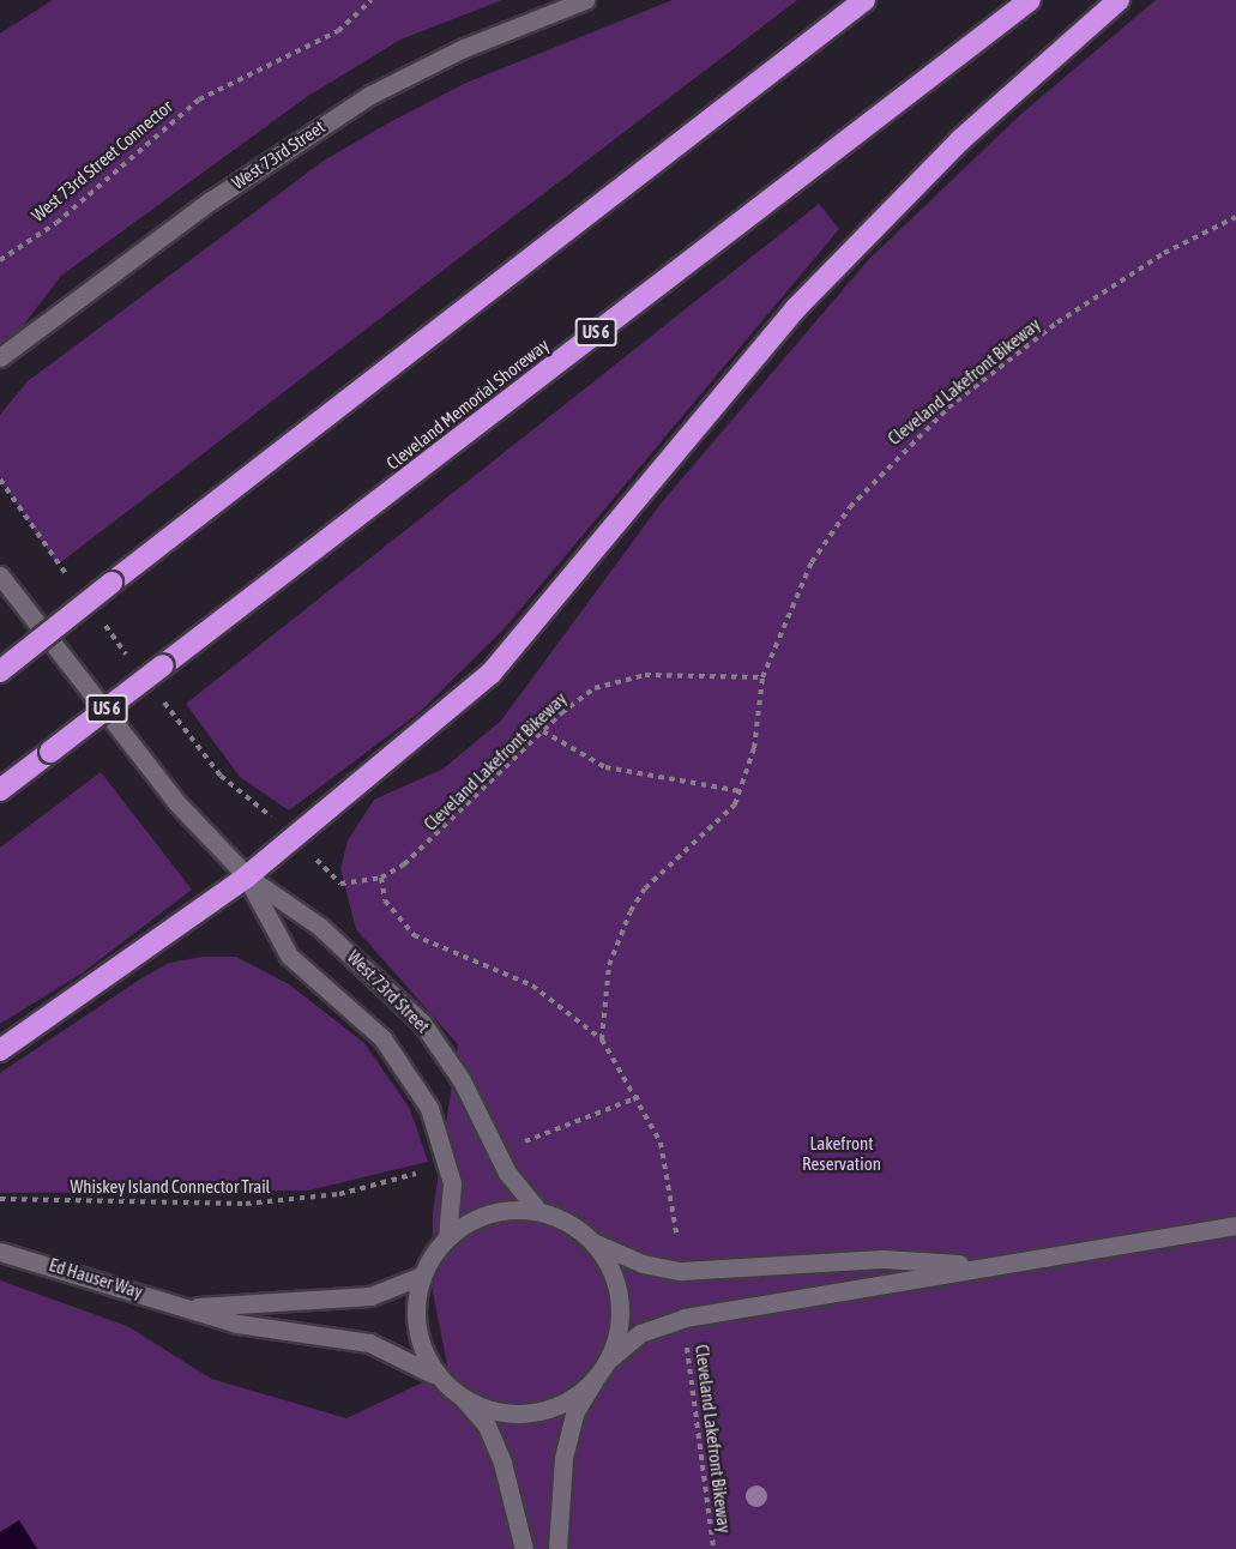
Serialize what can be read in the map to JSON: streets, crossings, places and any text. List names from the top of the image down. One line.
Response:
{"streets":{"highway":["US 6","Cleveland Memorial Shoreway"],"street":["West 73rd Street","Ed Hauser Way"],"path":["West 73rd Street Connector","Cleveland Lakefront Bikeway","Whiskey Island Connector Trail"]},"crossings":[["West 73rd Street","Ed Hauser Way"]],"parks":["Lakefront Reservation"]}
